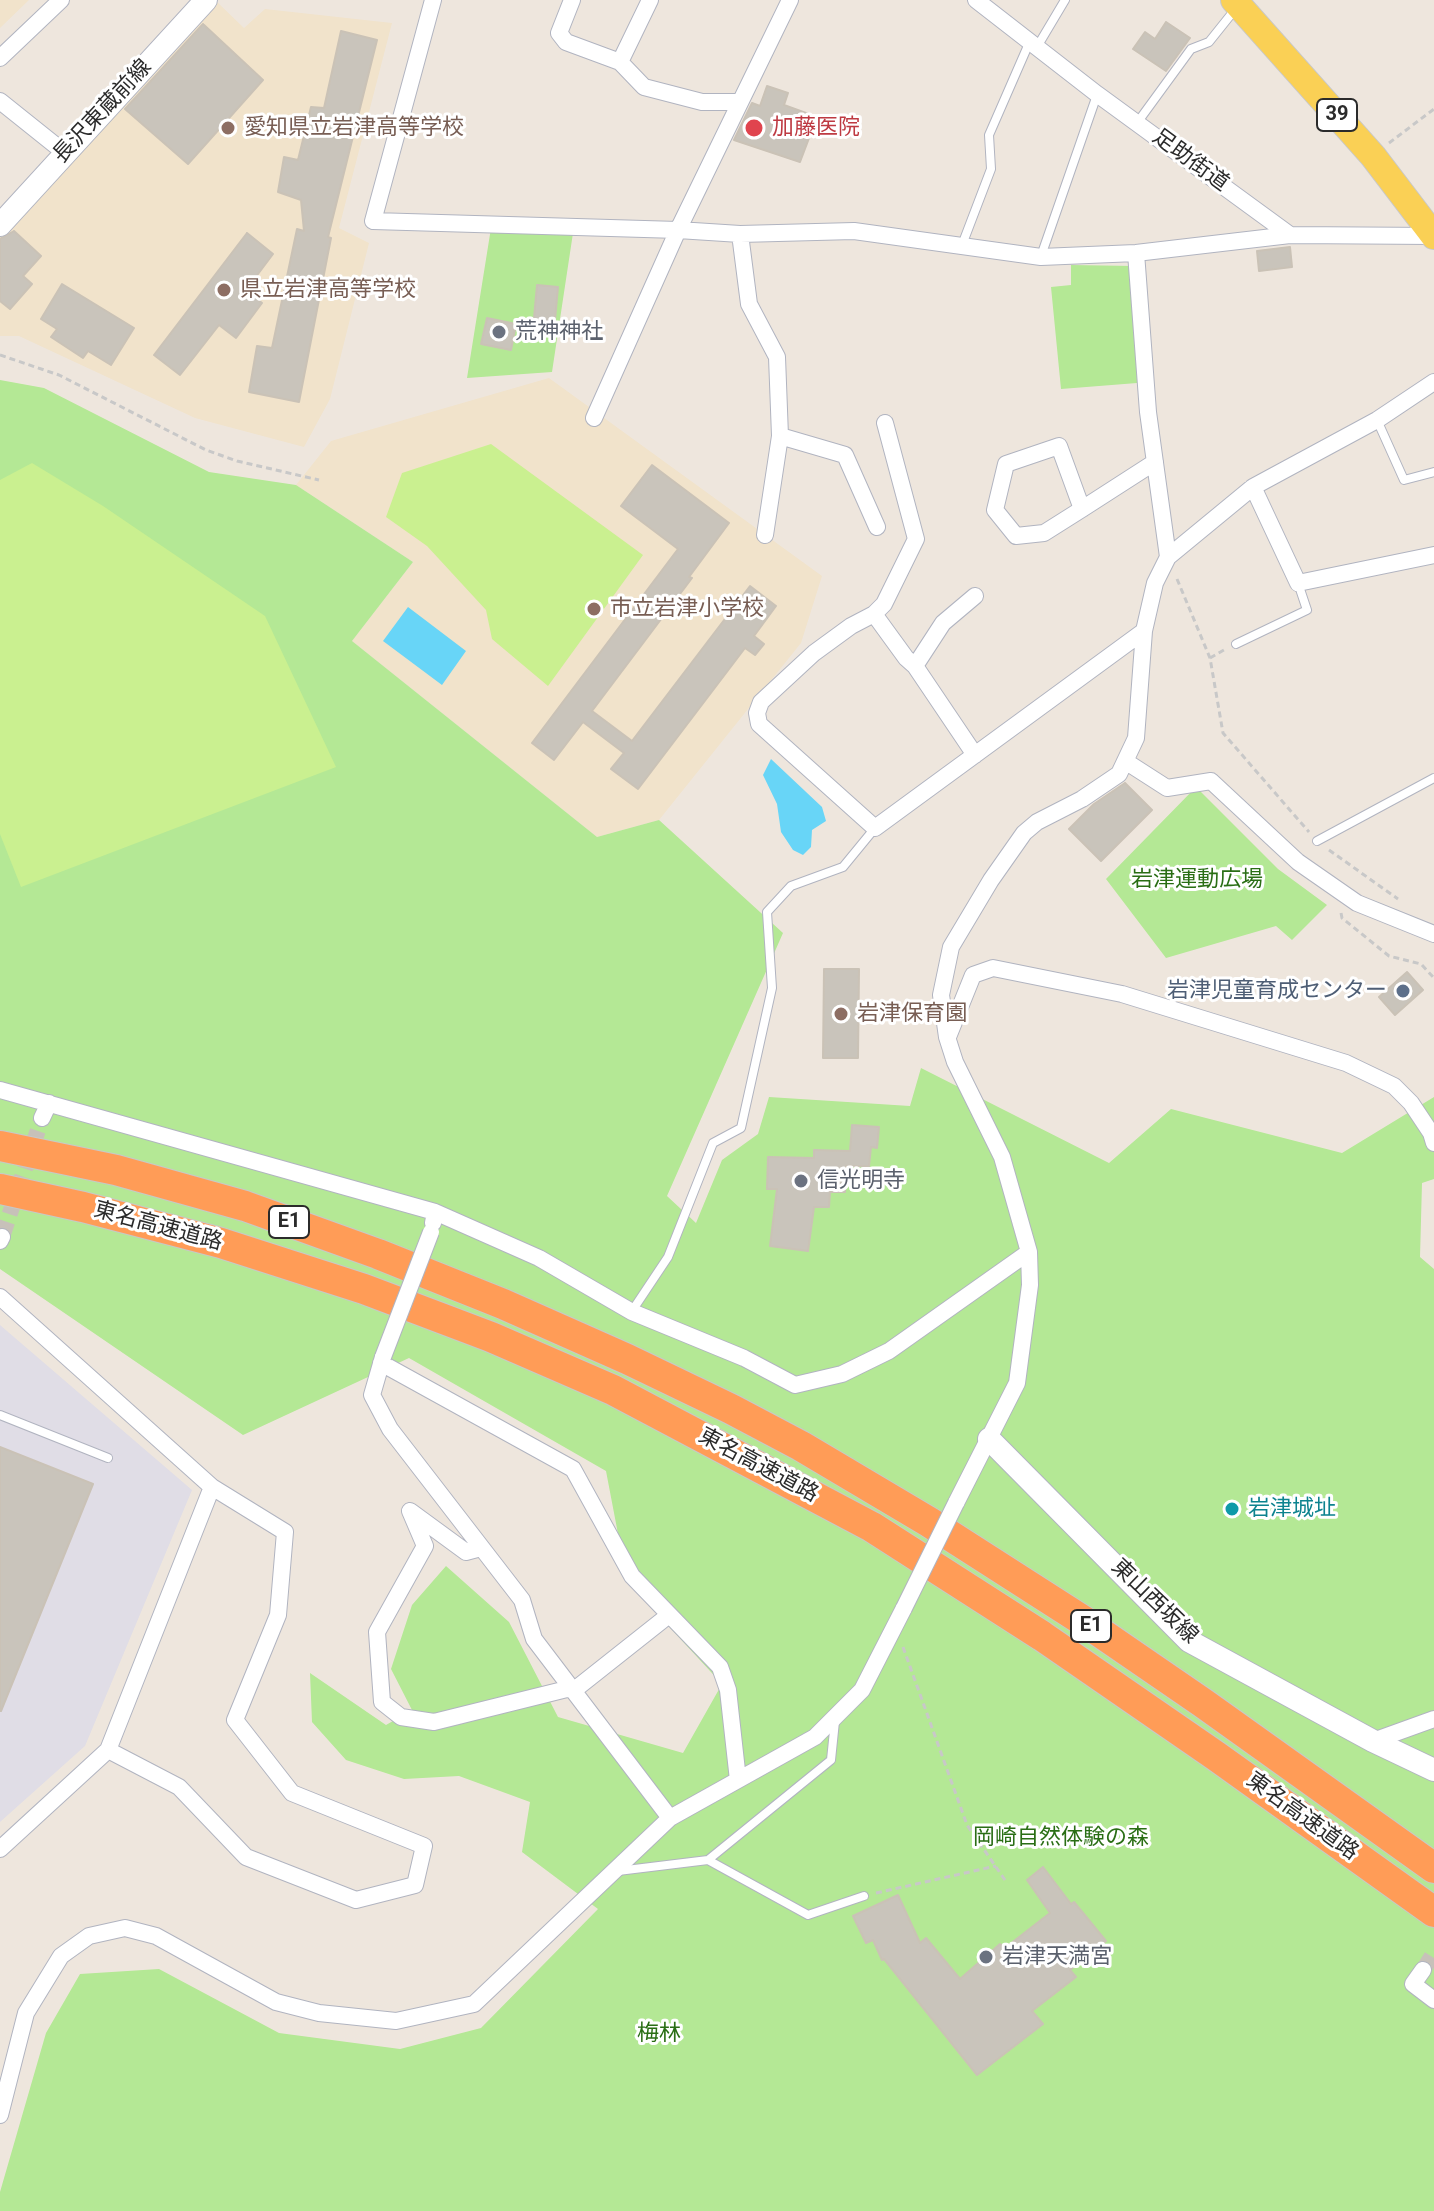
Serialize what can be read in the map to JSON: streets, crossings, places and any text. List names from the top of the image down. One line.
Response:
{"streets":{"highway":["E1","東名高速道路"],"main road":["39"],"street":["長沢東蔵前線","足助街道","東山西坂線"]},"parks":["岩津運動広場","岡崎自然体験の森","梅林"],"places":["愛知県立岩津高等学校","加藤医院","県立岩津高等学校","荒神神社","市立岩津小学校","岩津児童育成センター","岩津保育園","信光明寺","岩津城址","岩津天満宮"]}
